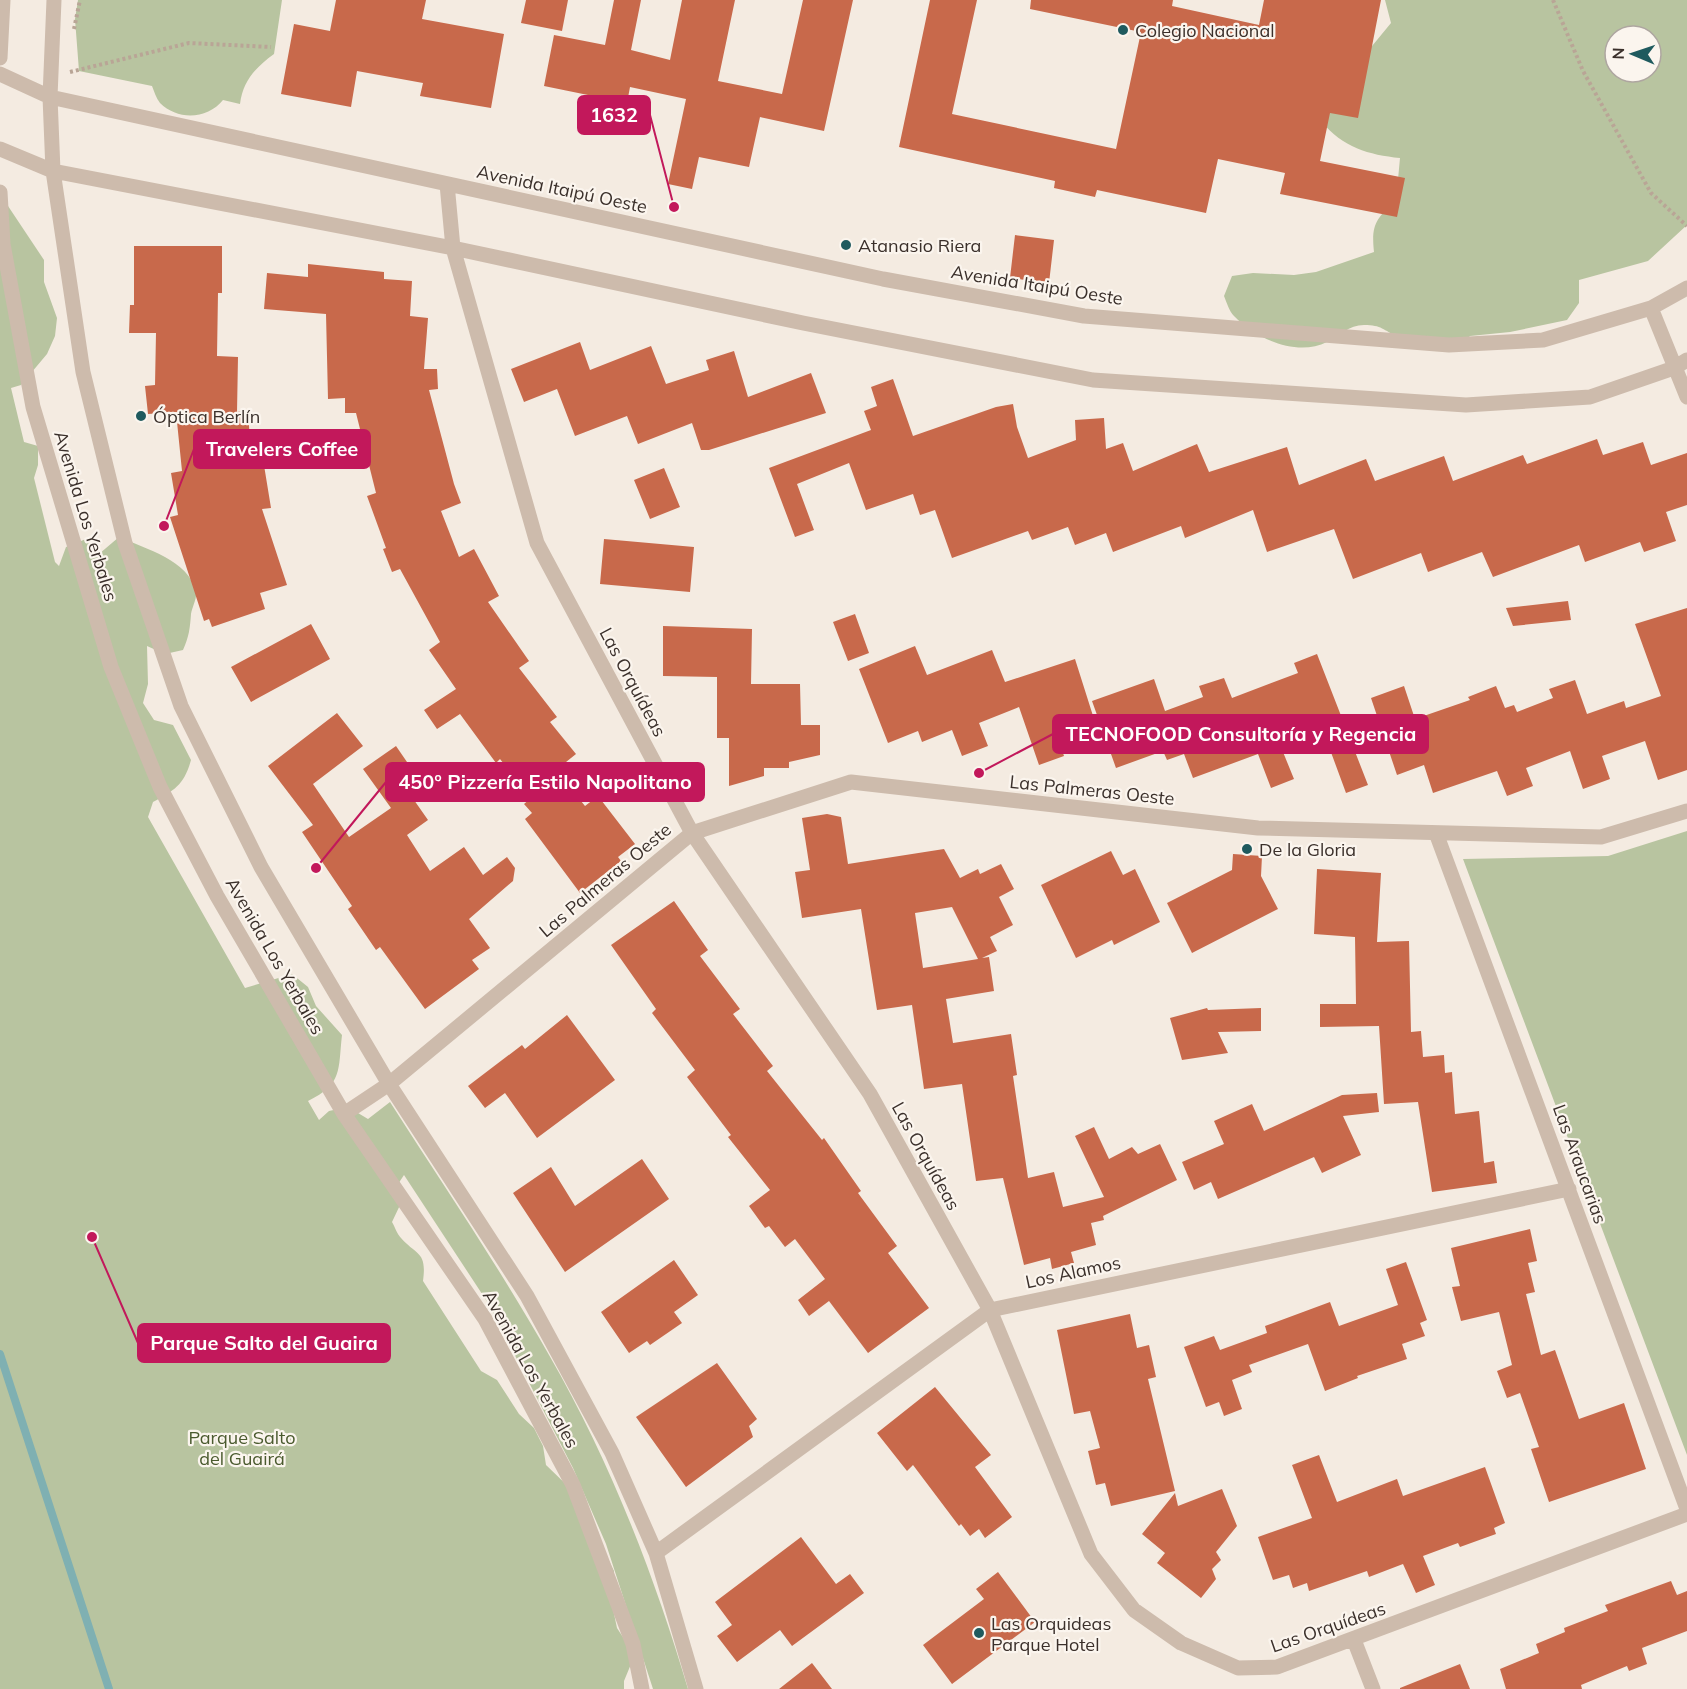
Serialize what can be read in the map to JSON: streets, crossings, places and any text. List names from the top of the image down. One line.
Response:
{"streets":{"street":["Avenida Itaipú Oeste","Avenida Los Yerbales","Las Orquídeas","Las Palmeras Oeste","Las Araucarias","Los Alamos"]},"crossings":[["Avenida Itaipú Oeste","Las Orquídeas"],["Avenida Los Yerbales","Las Palmeras Oeste"],["Las Orquídeas","Las Palmeras Oeste"],["Las Orquídeas","Los Alamos"],["Las Palmeras Oeste","Las Araucarias"],["Las Araucarias","Los Alamos"]],"parks":["Parque Salto del Guairá"],"places":["Colegio Nacional","1632","Atanasio Riera","Óptica Berlín","Travelers Coffee","TECNOFOOD Consultoría y Regencia","De la Gloria","450° Pizzería Estilo Napolitano","Parque Salto del Guaira","Las Orquideas Parque Hotel"],"north":"left"}
